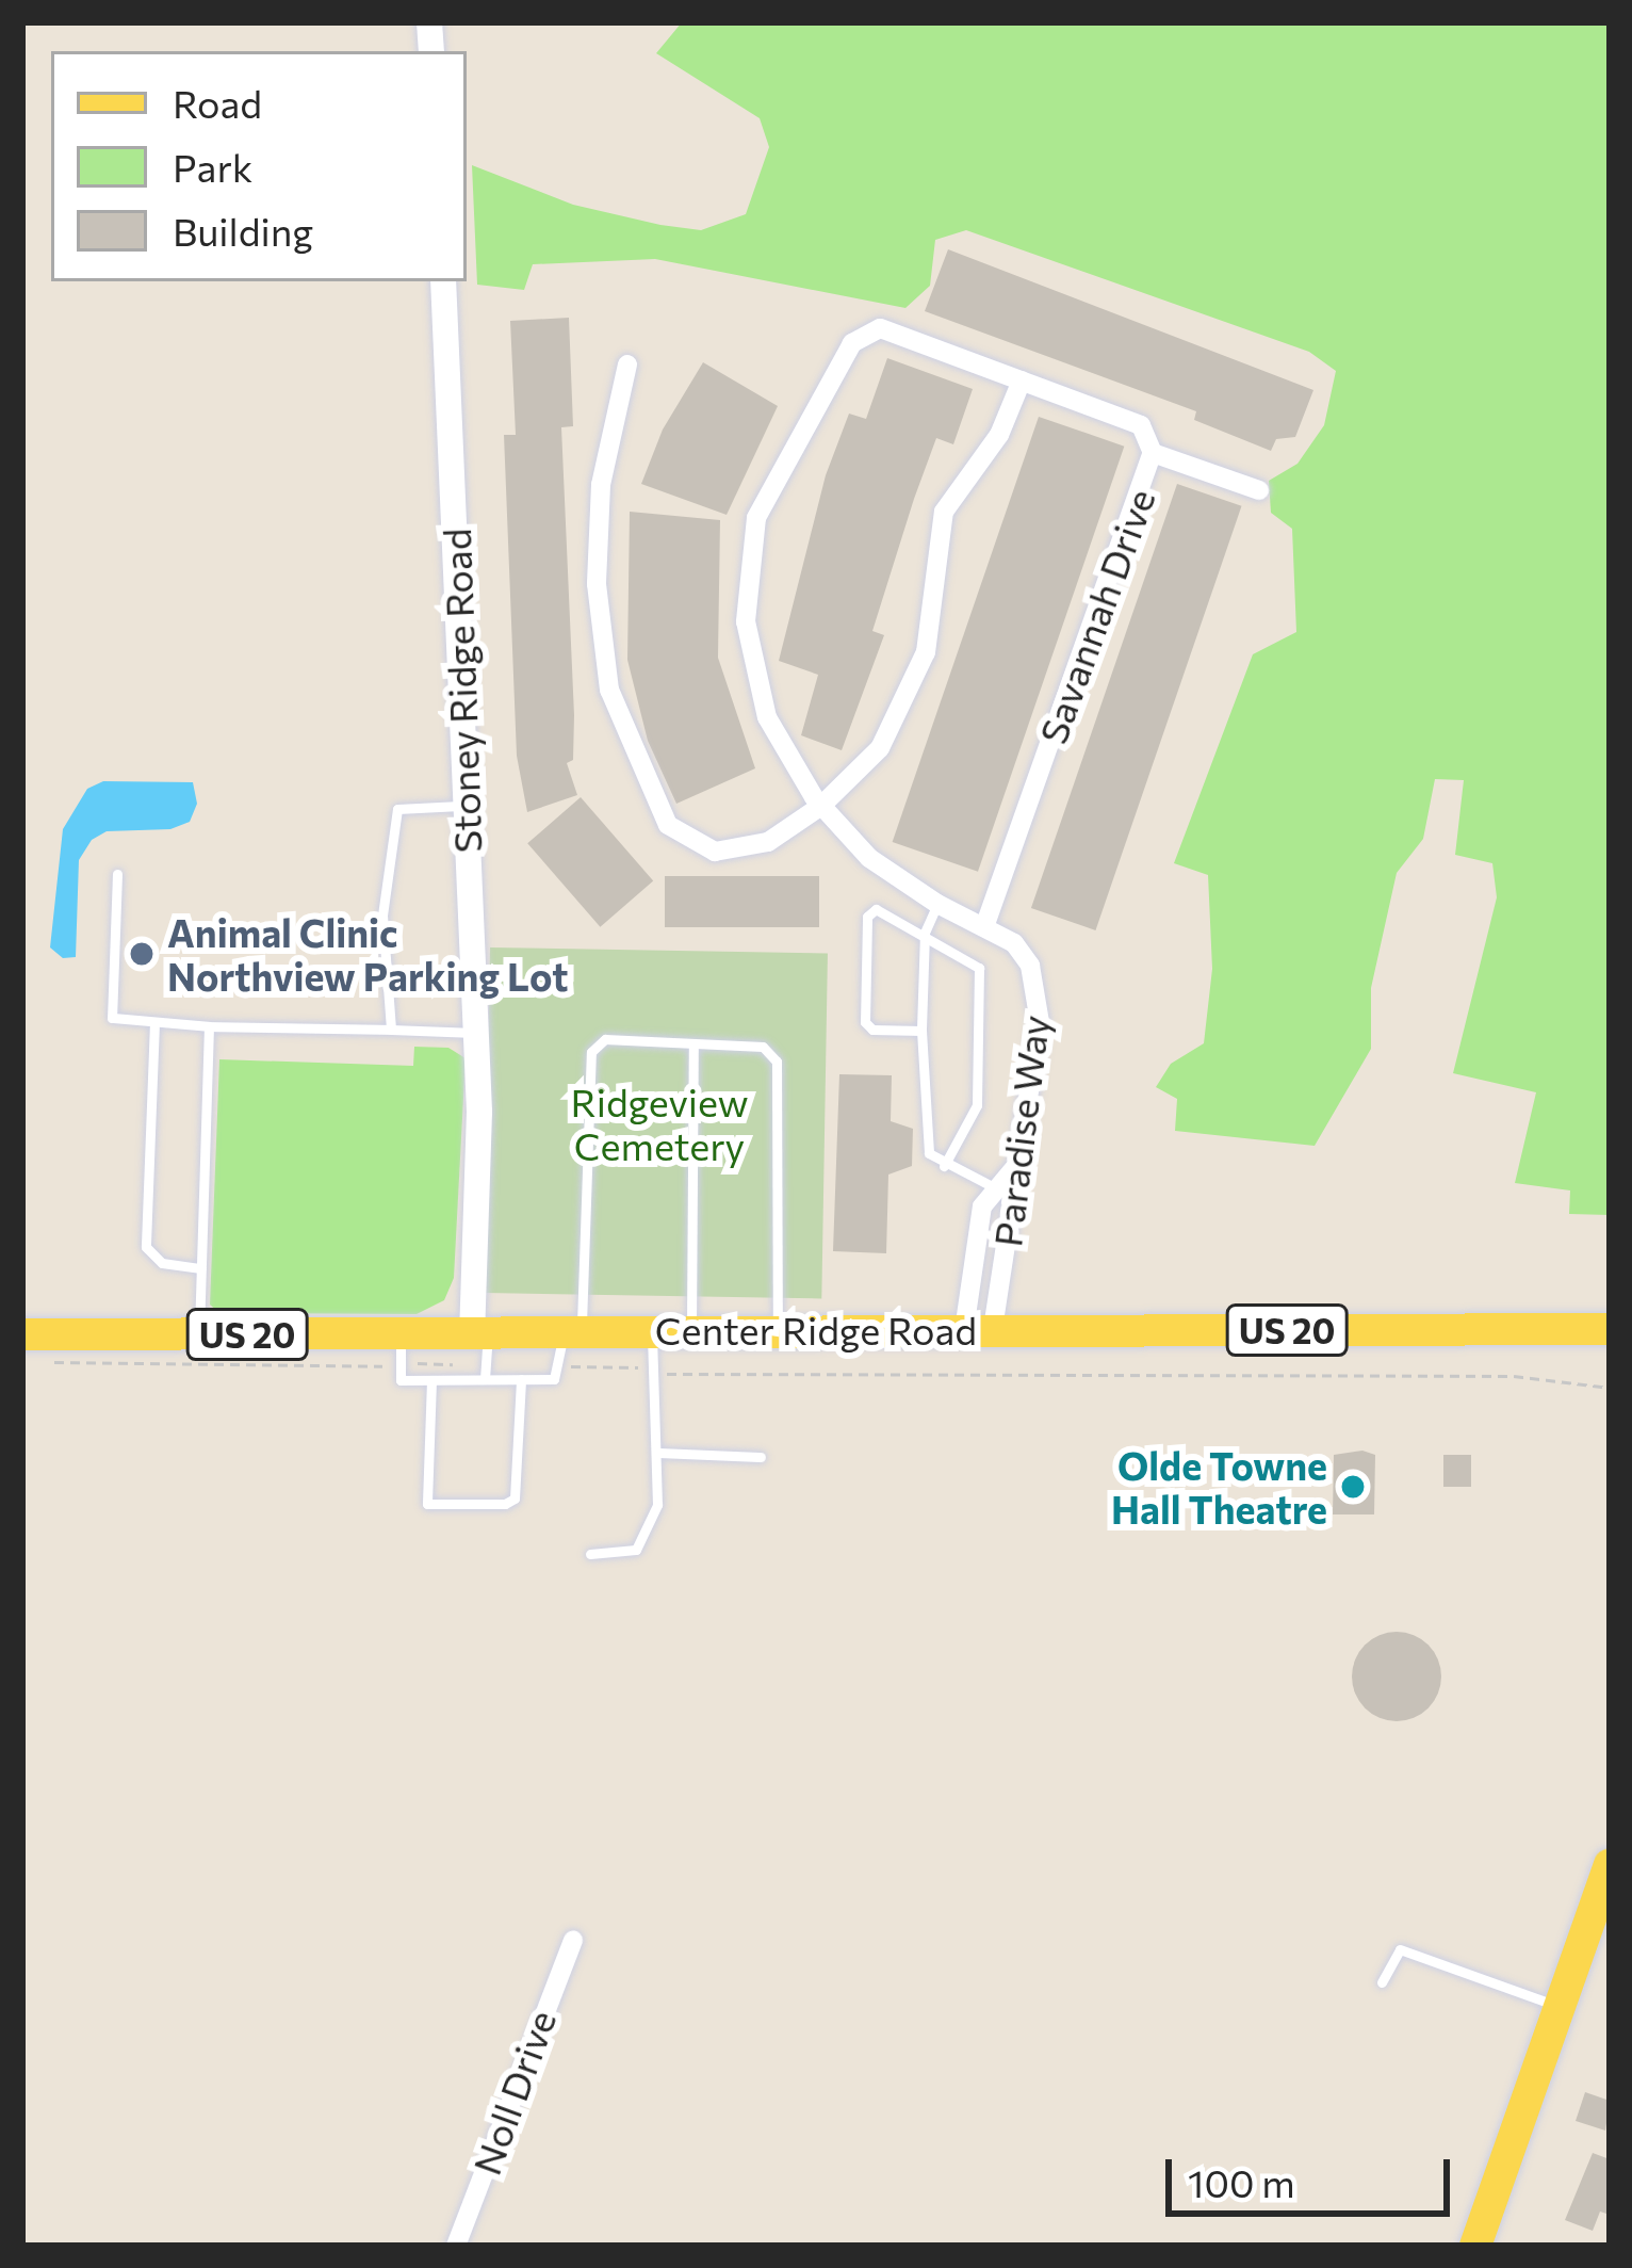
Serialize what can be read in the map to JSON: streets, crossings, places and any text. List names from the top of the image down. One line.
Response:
{"streets":{"main road":["Center Ridge Road","US 20"],"street":["Savannah Drive","Stoney Ridge Road","Paradise Way","Noll Drive"]},"crossings":[["Savannah Drive","Paradise Way"],["Stoney Ridge Road","Center Ridge Road"],["Paradise Way","Center Ridge Road"]],"parks":["Ridgeview Cemetery"],"places":["Animal Clinic Northview Parking Lot","Olde Towne Hall Theatre"],"legend":["Road","Park","Building"],"scale_bar":"100 m"}
